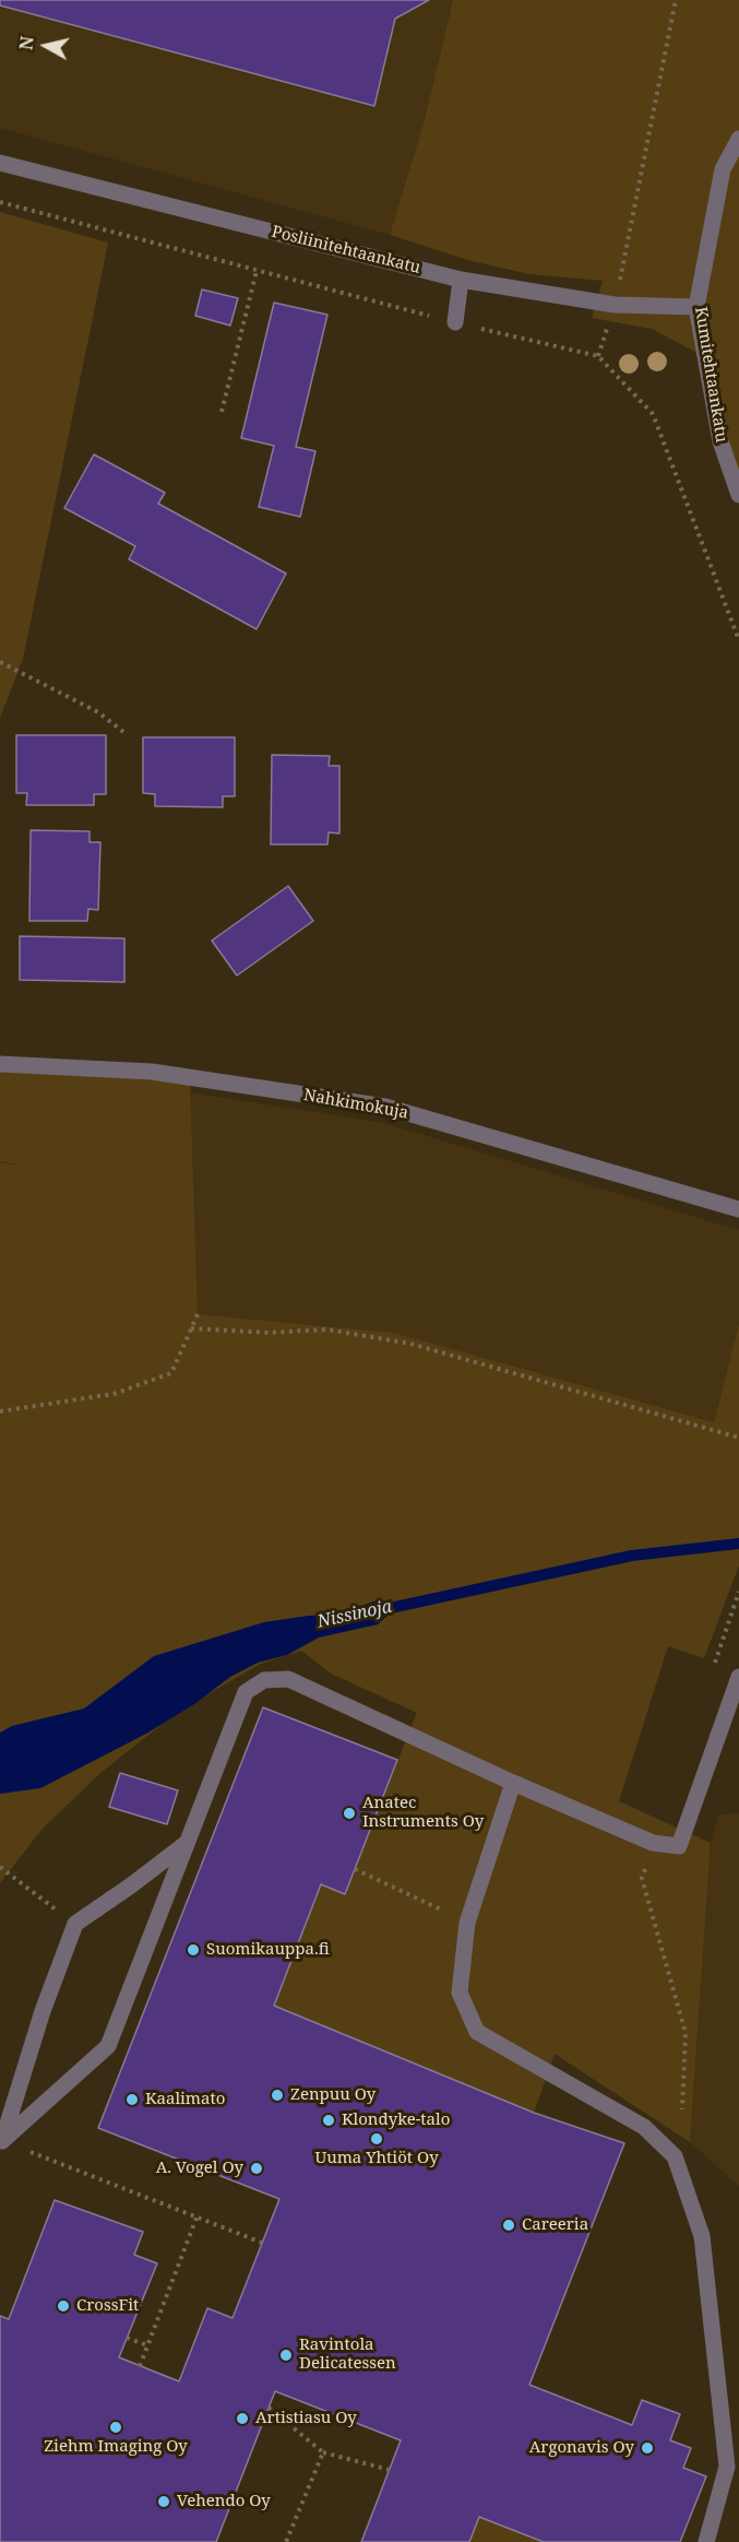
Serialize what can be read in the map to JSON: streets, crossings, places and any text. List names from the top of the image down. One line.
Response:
{"streets":{"street":["Posliinitehtaankatu","Kumitehtaankatu","Nahkimokuja"]},"crossings":[["Posliinitehtaankatu","Kumitehtaankatu"]],"water":["Nissinoja"],"places":["Anatec Instruments Oy","Suomikauppa.fi","Zenpuu Oy","Kaalimato","Klondyke-talo","Uuma Yhtiöt Oy","A. Vogel Oy","Careeria","CrossFit","Ravintola Delicatessen","Artistiasu Oy","Ziehm Imaging Oy","Argonavis Oy","Vehendo Oy"],"north":"left"}
